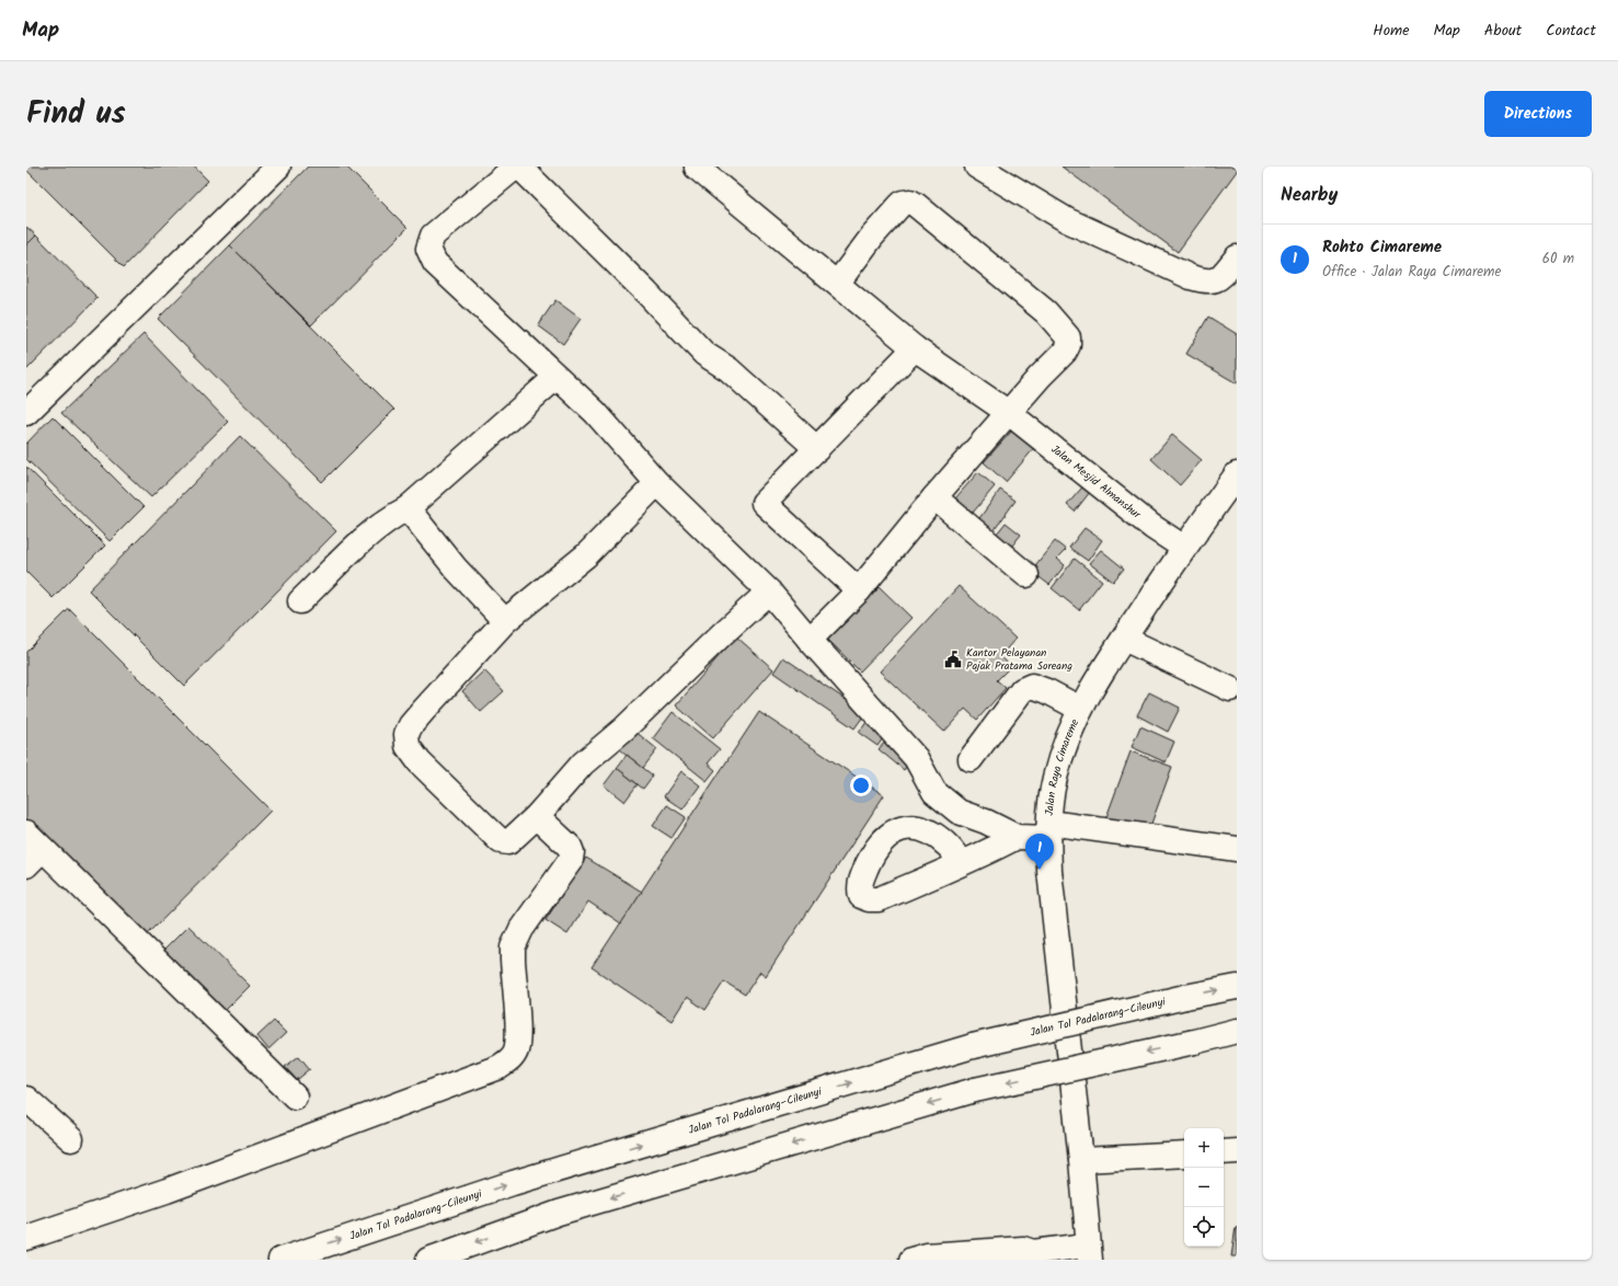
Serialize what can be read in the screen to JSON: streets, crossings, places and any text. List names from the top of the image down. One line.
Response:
{"streets":{"main road":["Jalan Mesjid Almanshur","Jalan Raya Cimareme","Jalan Tol Padalarang–Cileunyi"]},"crossings":[["Jalan Mesjid Almanshur","Jalan Raya Cimareme"]],"places":{"public building":["Kantor Pelayanan Pajak Pratama Soreang"]},"page":{"header":"Map","nav":["Home","Map","About","Contact"],"title":"Find us","buttons":"Directions","heading":"Nearby","list":[{"mark":"1","name":"Rohto Cimareme","note":"Office · Jalan Raya Cimareme","value":"60 m"}],"pins":"1","map_buttons":["+","−"]}}
